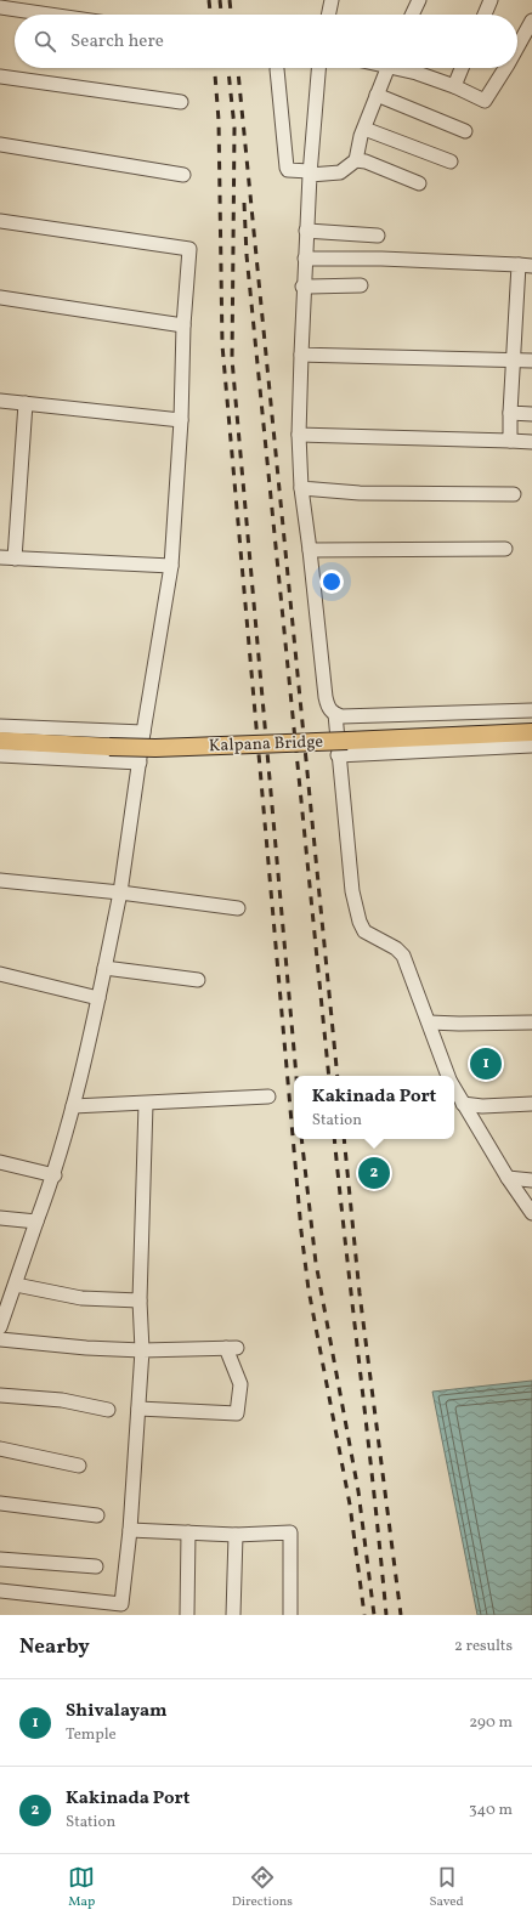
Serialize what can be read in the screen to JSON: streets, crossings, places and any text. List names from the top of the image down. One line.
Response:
{"streets":{"main road":["Kalpana Bridge"]},"page":{"search":"Search here","pins":["1","2"],"popup":["Kakinada Port","Station"],"heading":["Nearby","2 results"],"list":[{"mark":"1","name":"Shivalayam","note":"Temple","value":"290 m"},{"mark":"2","name":"Kakinada Port","note":"Station","value":"340 m"}],"nav":["Map","Directions","Saved"]}}
